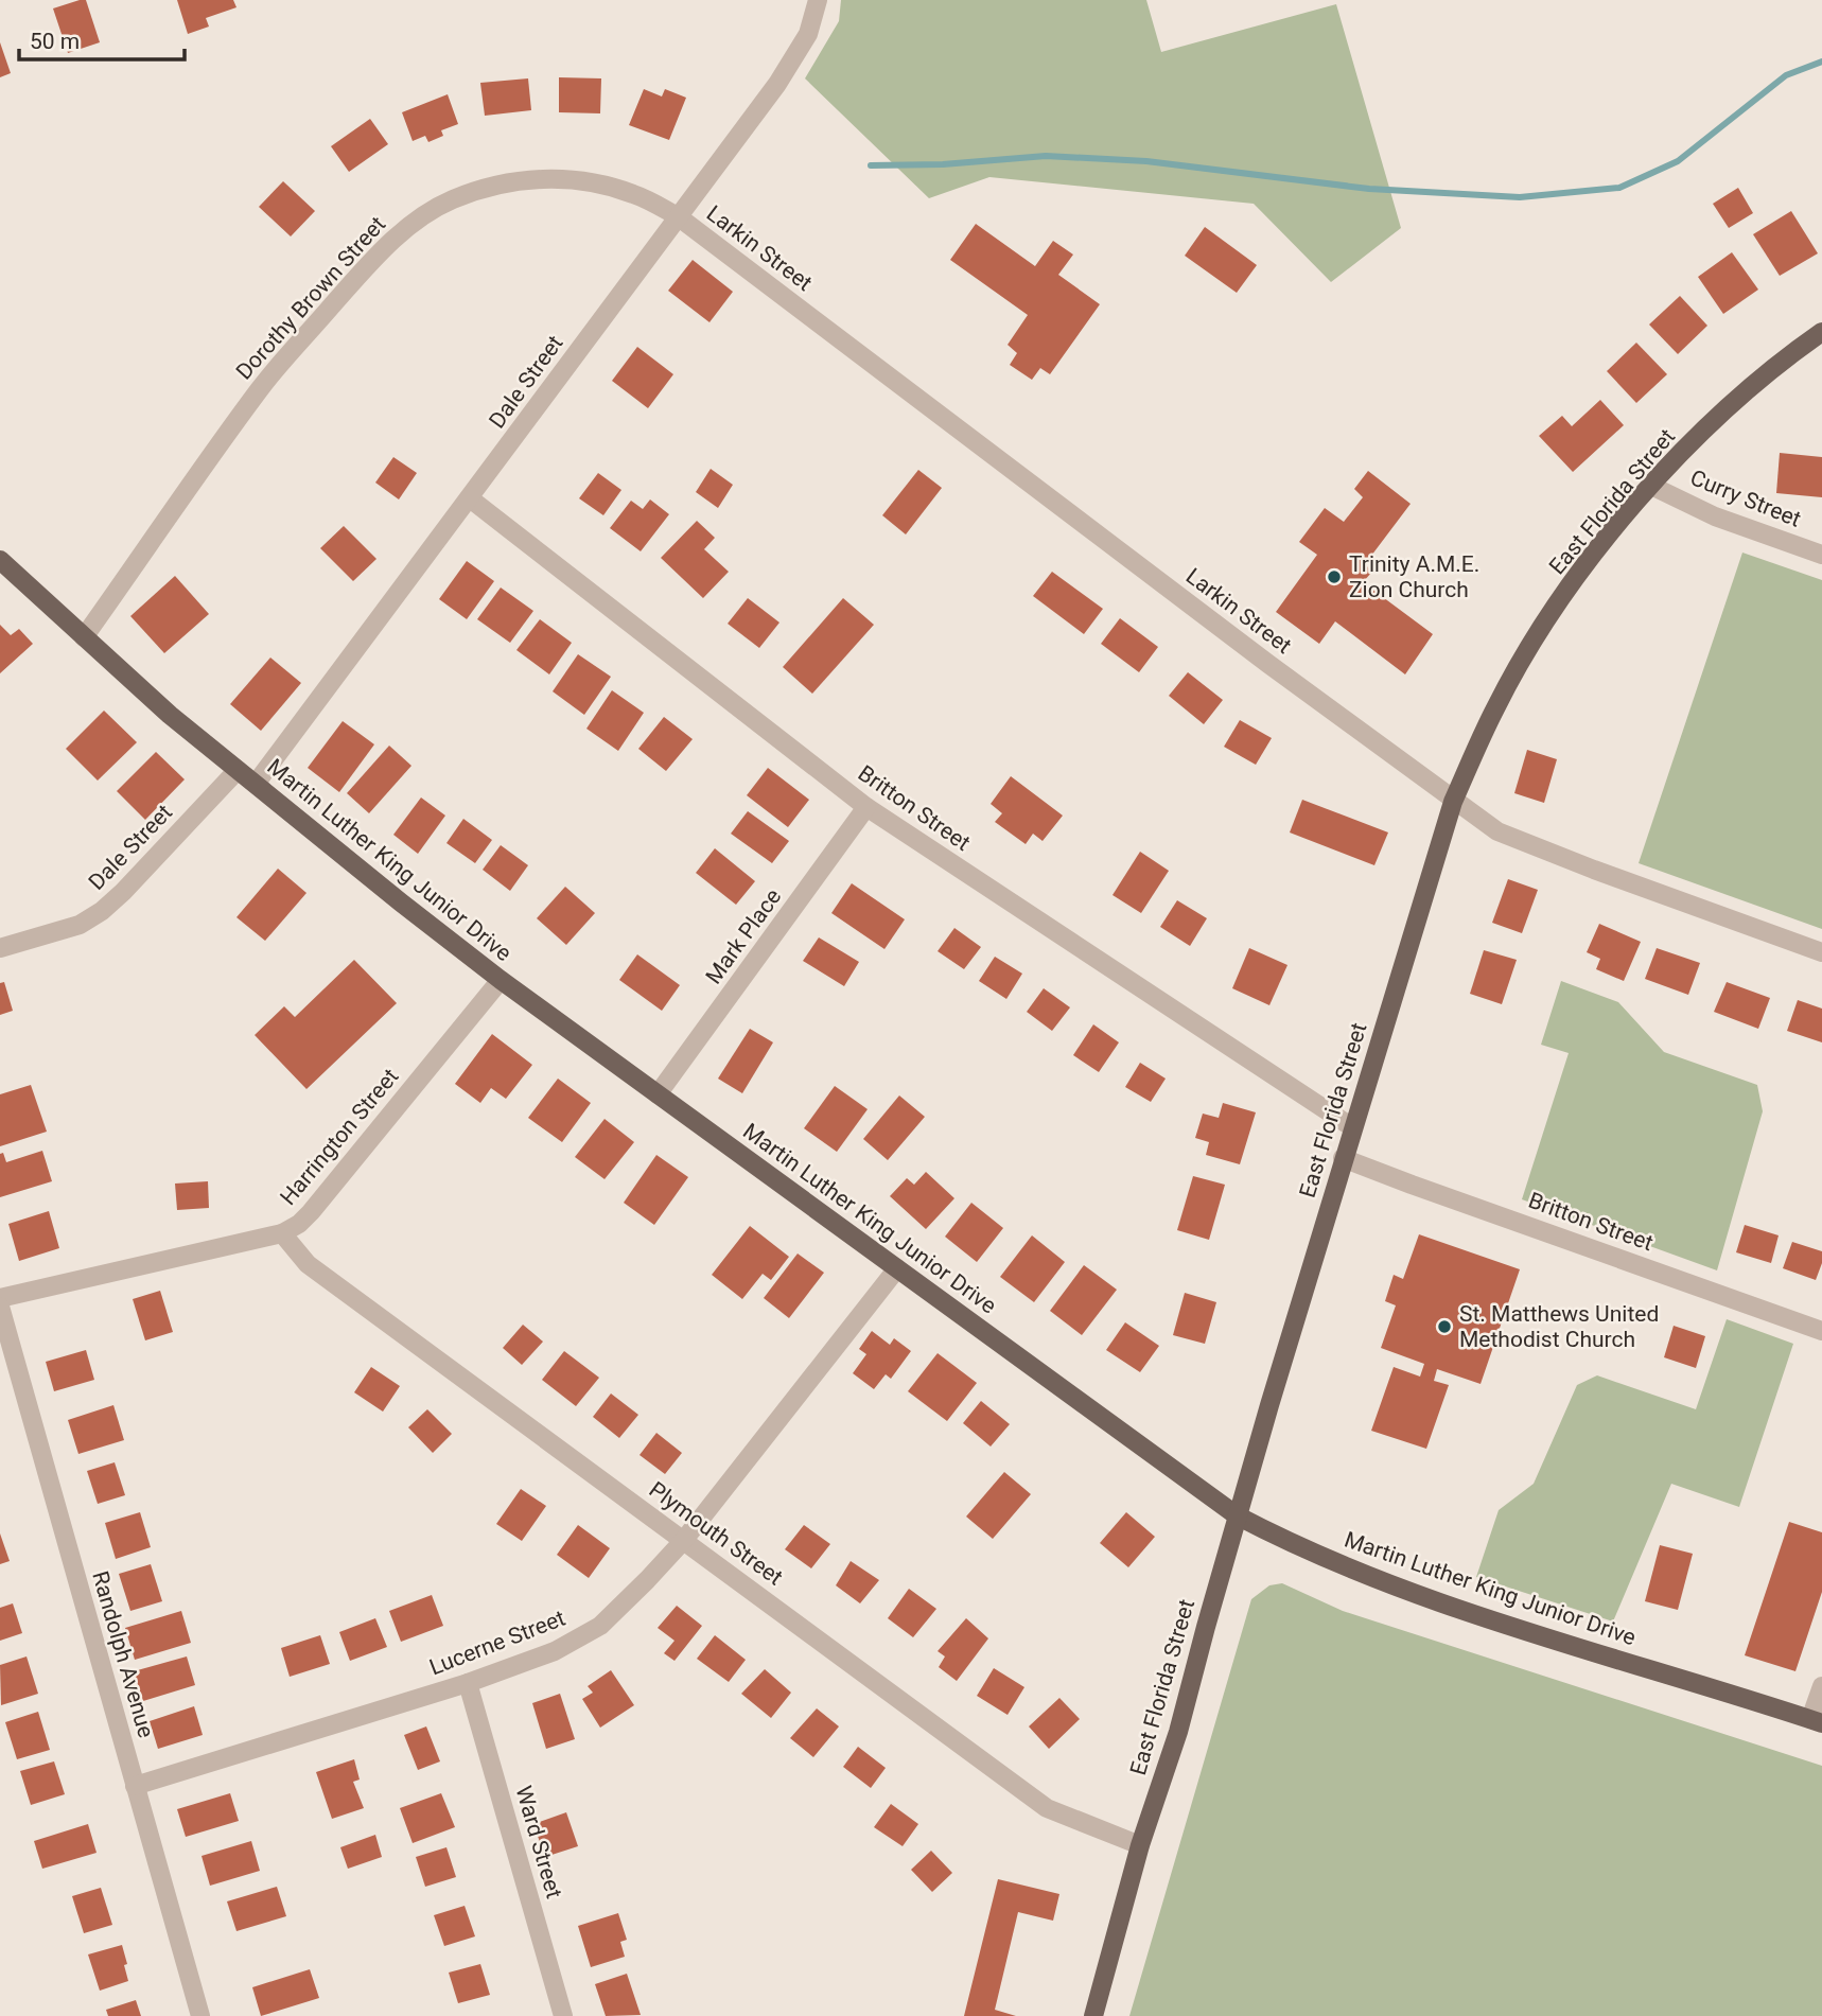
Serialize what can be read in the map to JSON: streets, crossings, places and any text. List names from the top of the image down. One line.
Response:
{"streets":{"main road":["East Florida Street","Martin Luther King Junior Drive"],"street":["Larkin Street","Dorothy Brown Street","Dale Street","Curry Street","Britton Street","Mark Place","Harrington Street","Plymouth Street","Lucerne Street","Randolph Avenue","Ward Street"]},"crossings":[["Larkin Street","Dorothy Brown Street"],["Larkin Street","Dale Street"],["Larkin Street","East Florida Street"],["Dorothy Brown Street","Dale Street"],["Dorothy Brown Street","Martin Luther King Junior Drive"],["Dale Street","Britton Street"],["Dale Street","Martin Luther King Junior Drive"],["Curry Street","East Florida Street"],["East Florida Street","Britton Street"],["East Florida Street","Martin Luther King Junior Drive"],["East Florida Street","Plymouth Street"],["Britton Street","Mark Place"],["Martin Luther King Junior Drive","Mark Place"],["Martin Luther King Junior Drive","Harrington Street"],["Martin Luther King Junior Drive","Lucerne Street"],["Harrington Street","Plymouth Street"],["Plymouth Street","Lucerne Street"],["Lucerne Street","Randolph Avenue"],["Lucerne Street","Ward Street"]],"places":["Trinity A.M.E. Zion Church","St. Matthews United Methodist Church"],"scale_bar":"50 m"}
